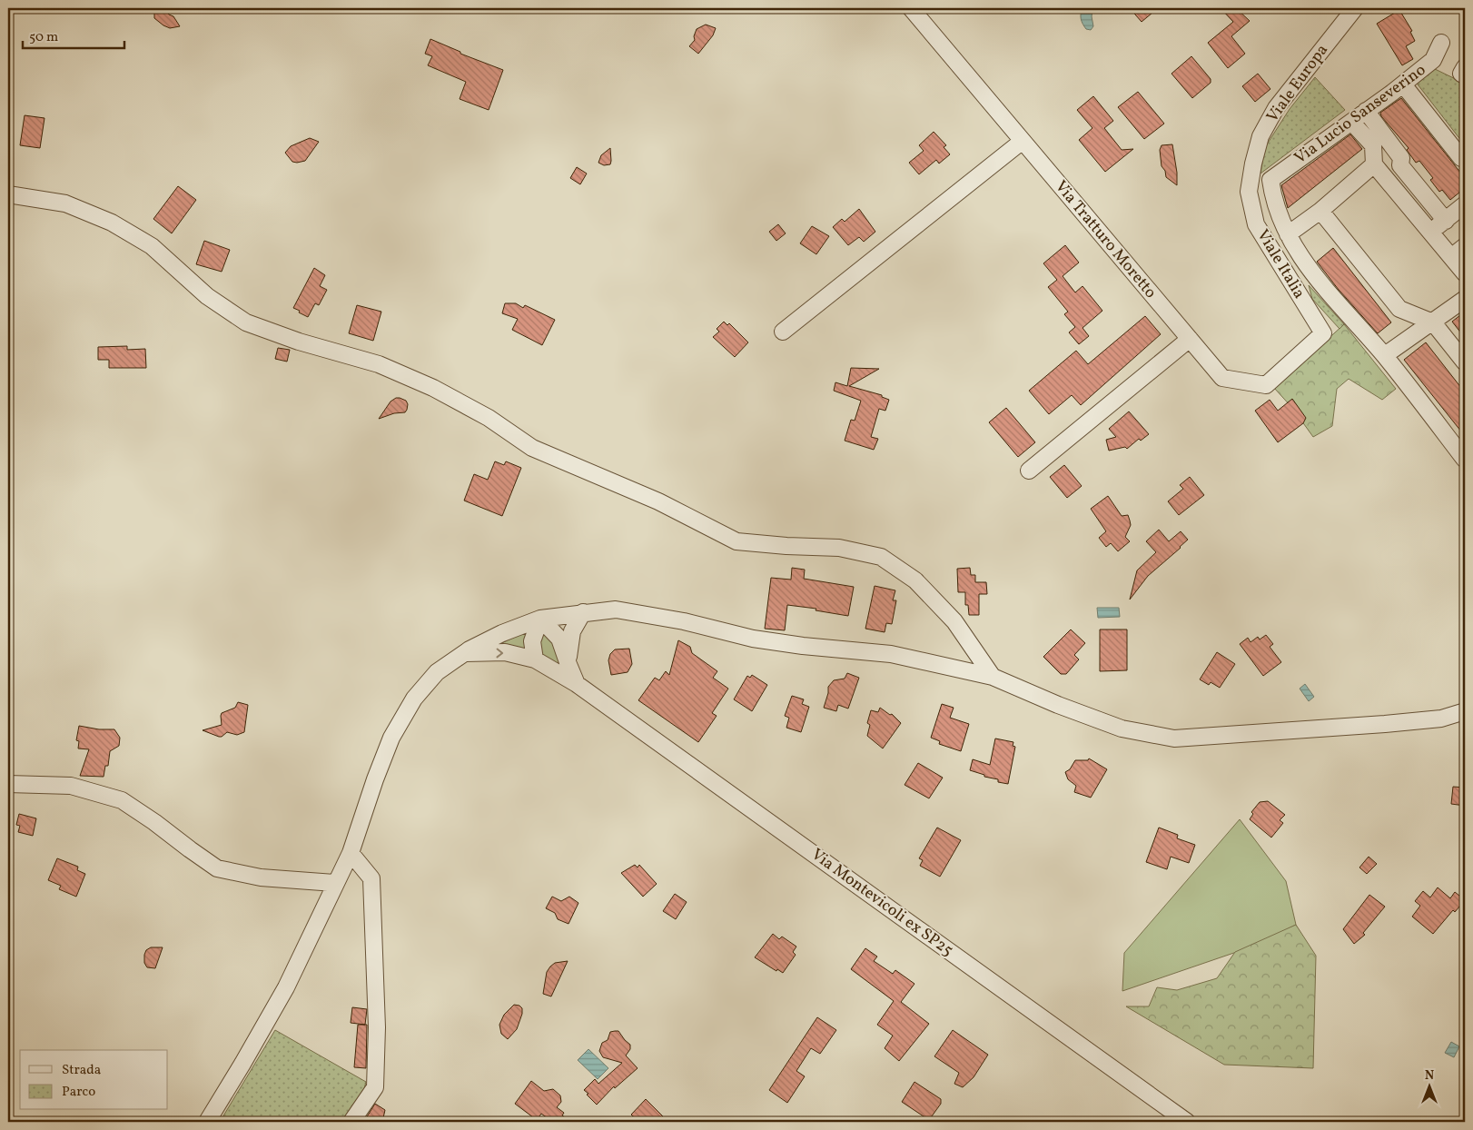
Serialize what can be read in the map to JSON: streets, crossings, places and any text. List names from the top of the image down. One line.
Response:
{"streets":{"street":["Viale Europa","Via Lucio Sanseverino","Via Tratturo Moretto","Viale Italia","Via Montevicoli ex SP25"]},"crossings":[["Viale Europa","Viale Italia"],["Via Tratturo Moretto","Viale Italia"]],"legend":["Strada","Parco"],"scale_bar":"50 m","north":"top"}
